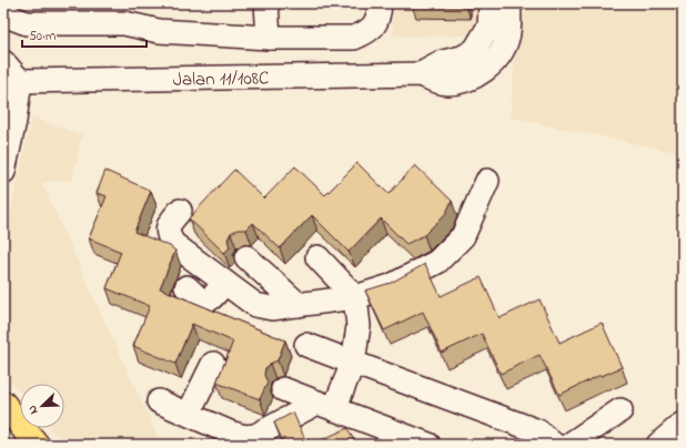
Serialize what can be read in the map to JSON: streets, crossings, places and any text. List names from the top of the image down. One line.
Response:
{"streets":{"street":["Jalan 11/108C"]},"scale_bar":"50 m","north":"bottom left"}
